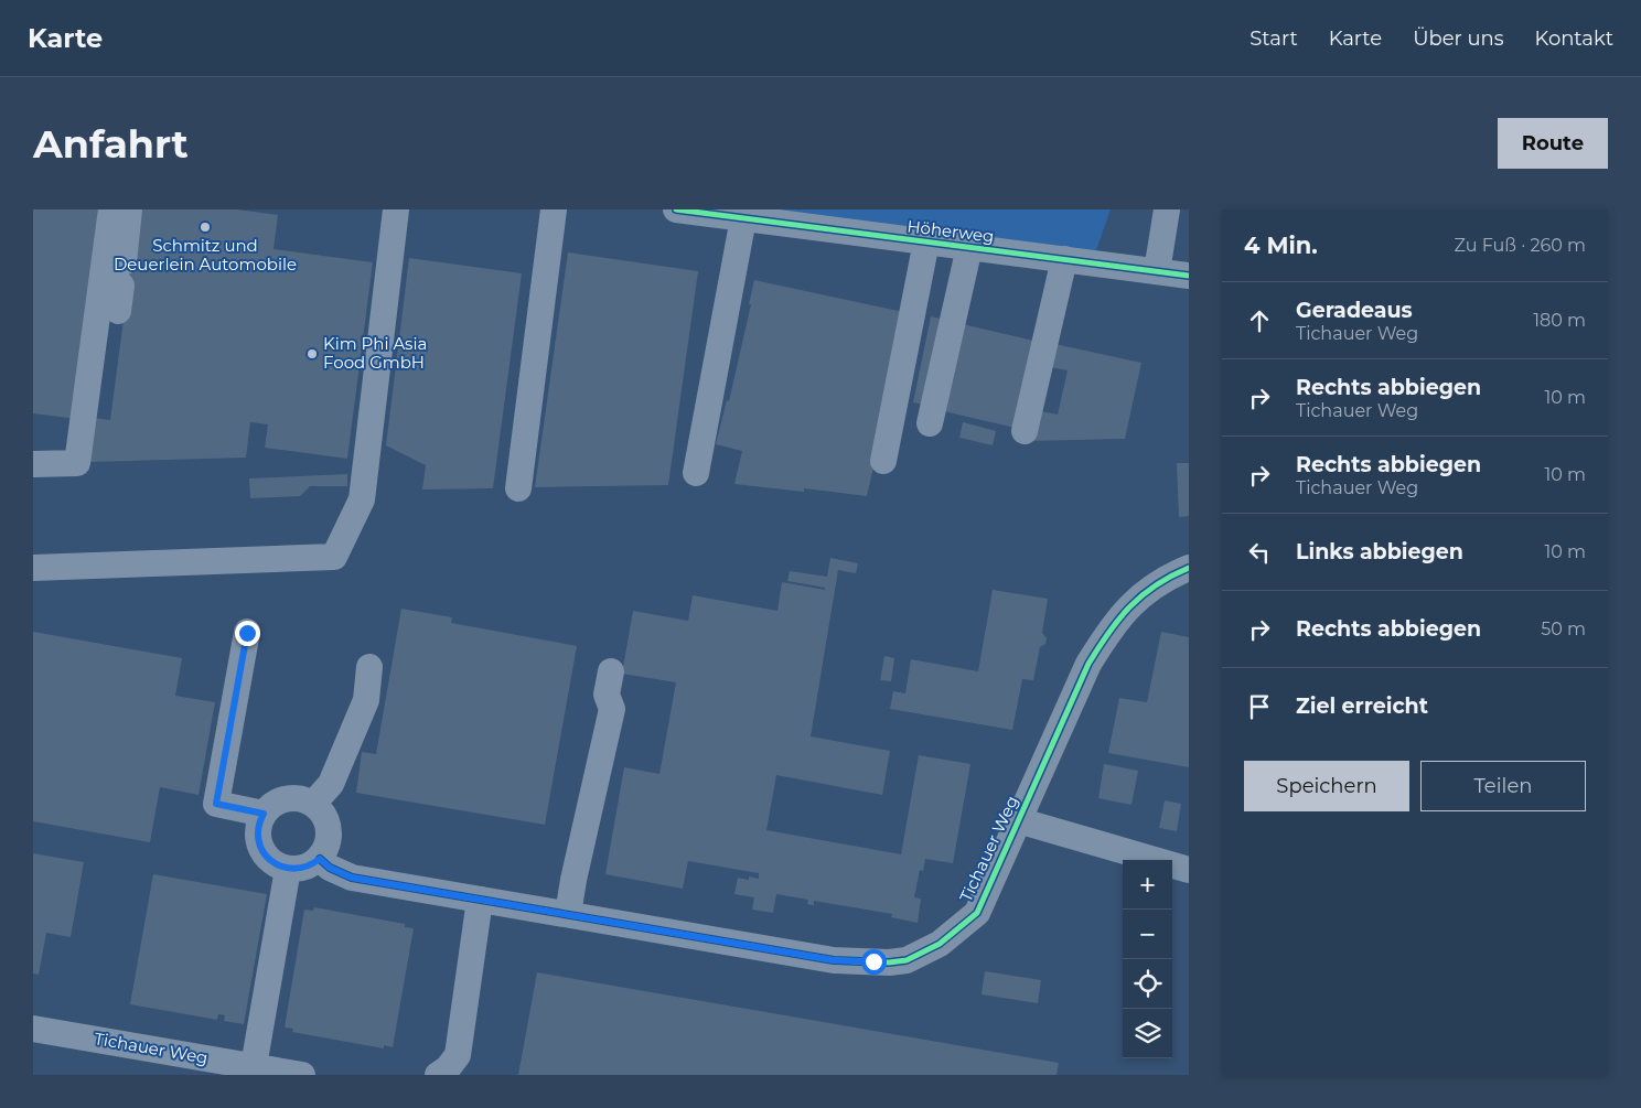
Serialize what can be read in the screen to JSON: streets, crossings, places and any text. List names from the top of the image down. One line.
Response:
{"streets":{"street":["Höherweg","Tichauer Weg"]},"places":["Schmitz und Deuerlein Automobile","Kim Phi Asia Food GmbH"],"page":{"header":"Karte","nav":["Start","Karte","Über uns","Kontakt"],"buttons":["Route",["Speichern","Teilen"]],"title":"Anfahrt","heading":["4 Min.","Zu Fuß · 260 m"],"list":[["Geradeaus","Tichauer Weg","180 m"],["Rechts abbiegen","Tichauer Weg","10 m"],["Rechts abbiegen","Tichauer Weg","10 m"],["Links abbiegen","10 m"],["Rechts abbiegen","50 m"],"Ziel erreicht"],"map_buttons":["+","−"]}}
